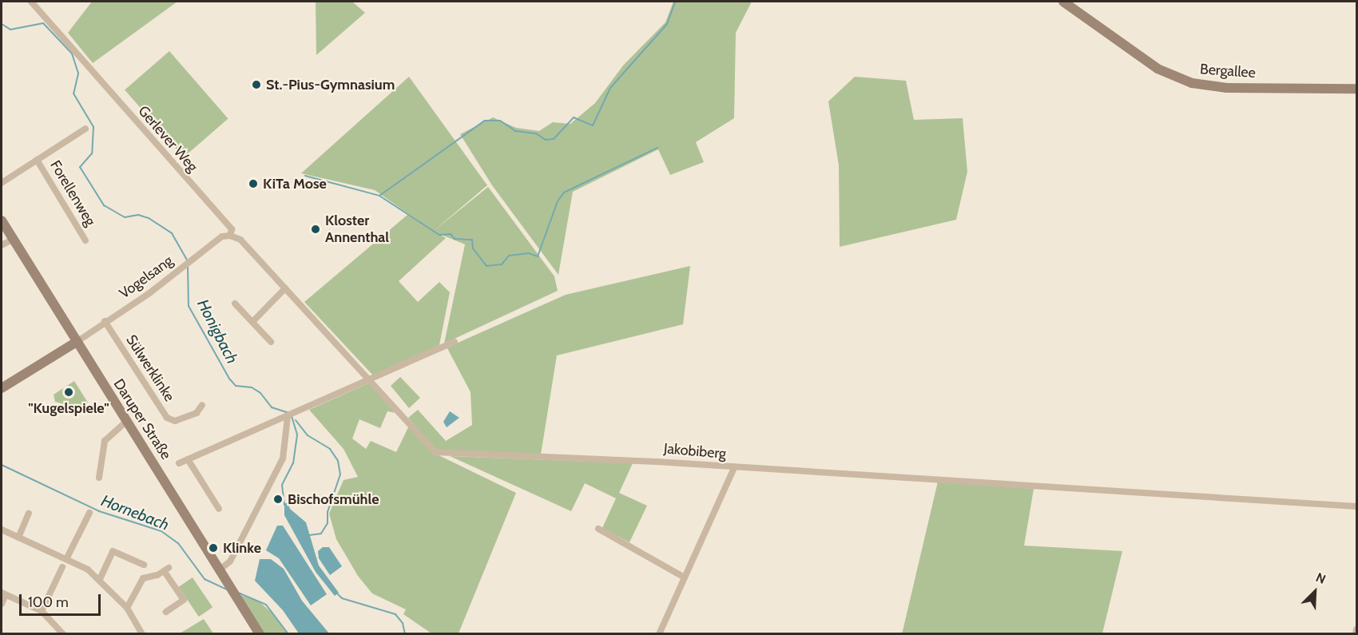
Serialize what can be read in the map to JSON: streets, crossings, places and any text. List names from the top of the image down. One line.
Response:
{"streets":{"street":["Bergallee","Gerlever Weg","Forellenweg","Vogelsang","Sülwerklinke","Daruper Straße","Jakobiberg"]},"crossings":[["Gerlever Weg","Vogelsang"],["Gerlever Weg","Jakobiberg"],["Vogelsang","Sülwerklinke"],["Vogelsang","Daruper Straße"]],"water":["Honigbach","Hornebach"],"places":["St.-Pius-Gymnasium","KiTa Mose","Kloster Annenthal","\"Kugelspiele\"","Bischofsmühle","Klinke"],"scale_bar":"100 m","north":"top right"}
